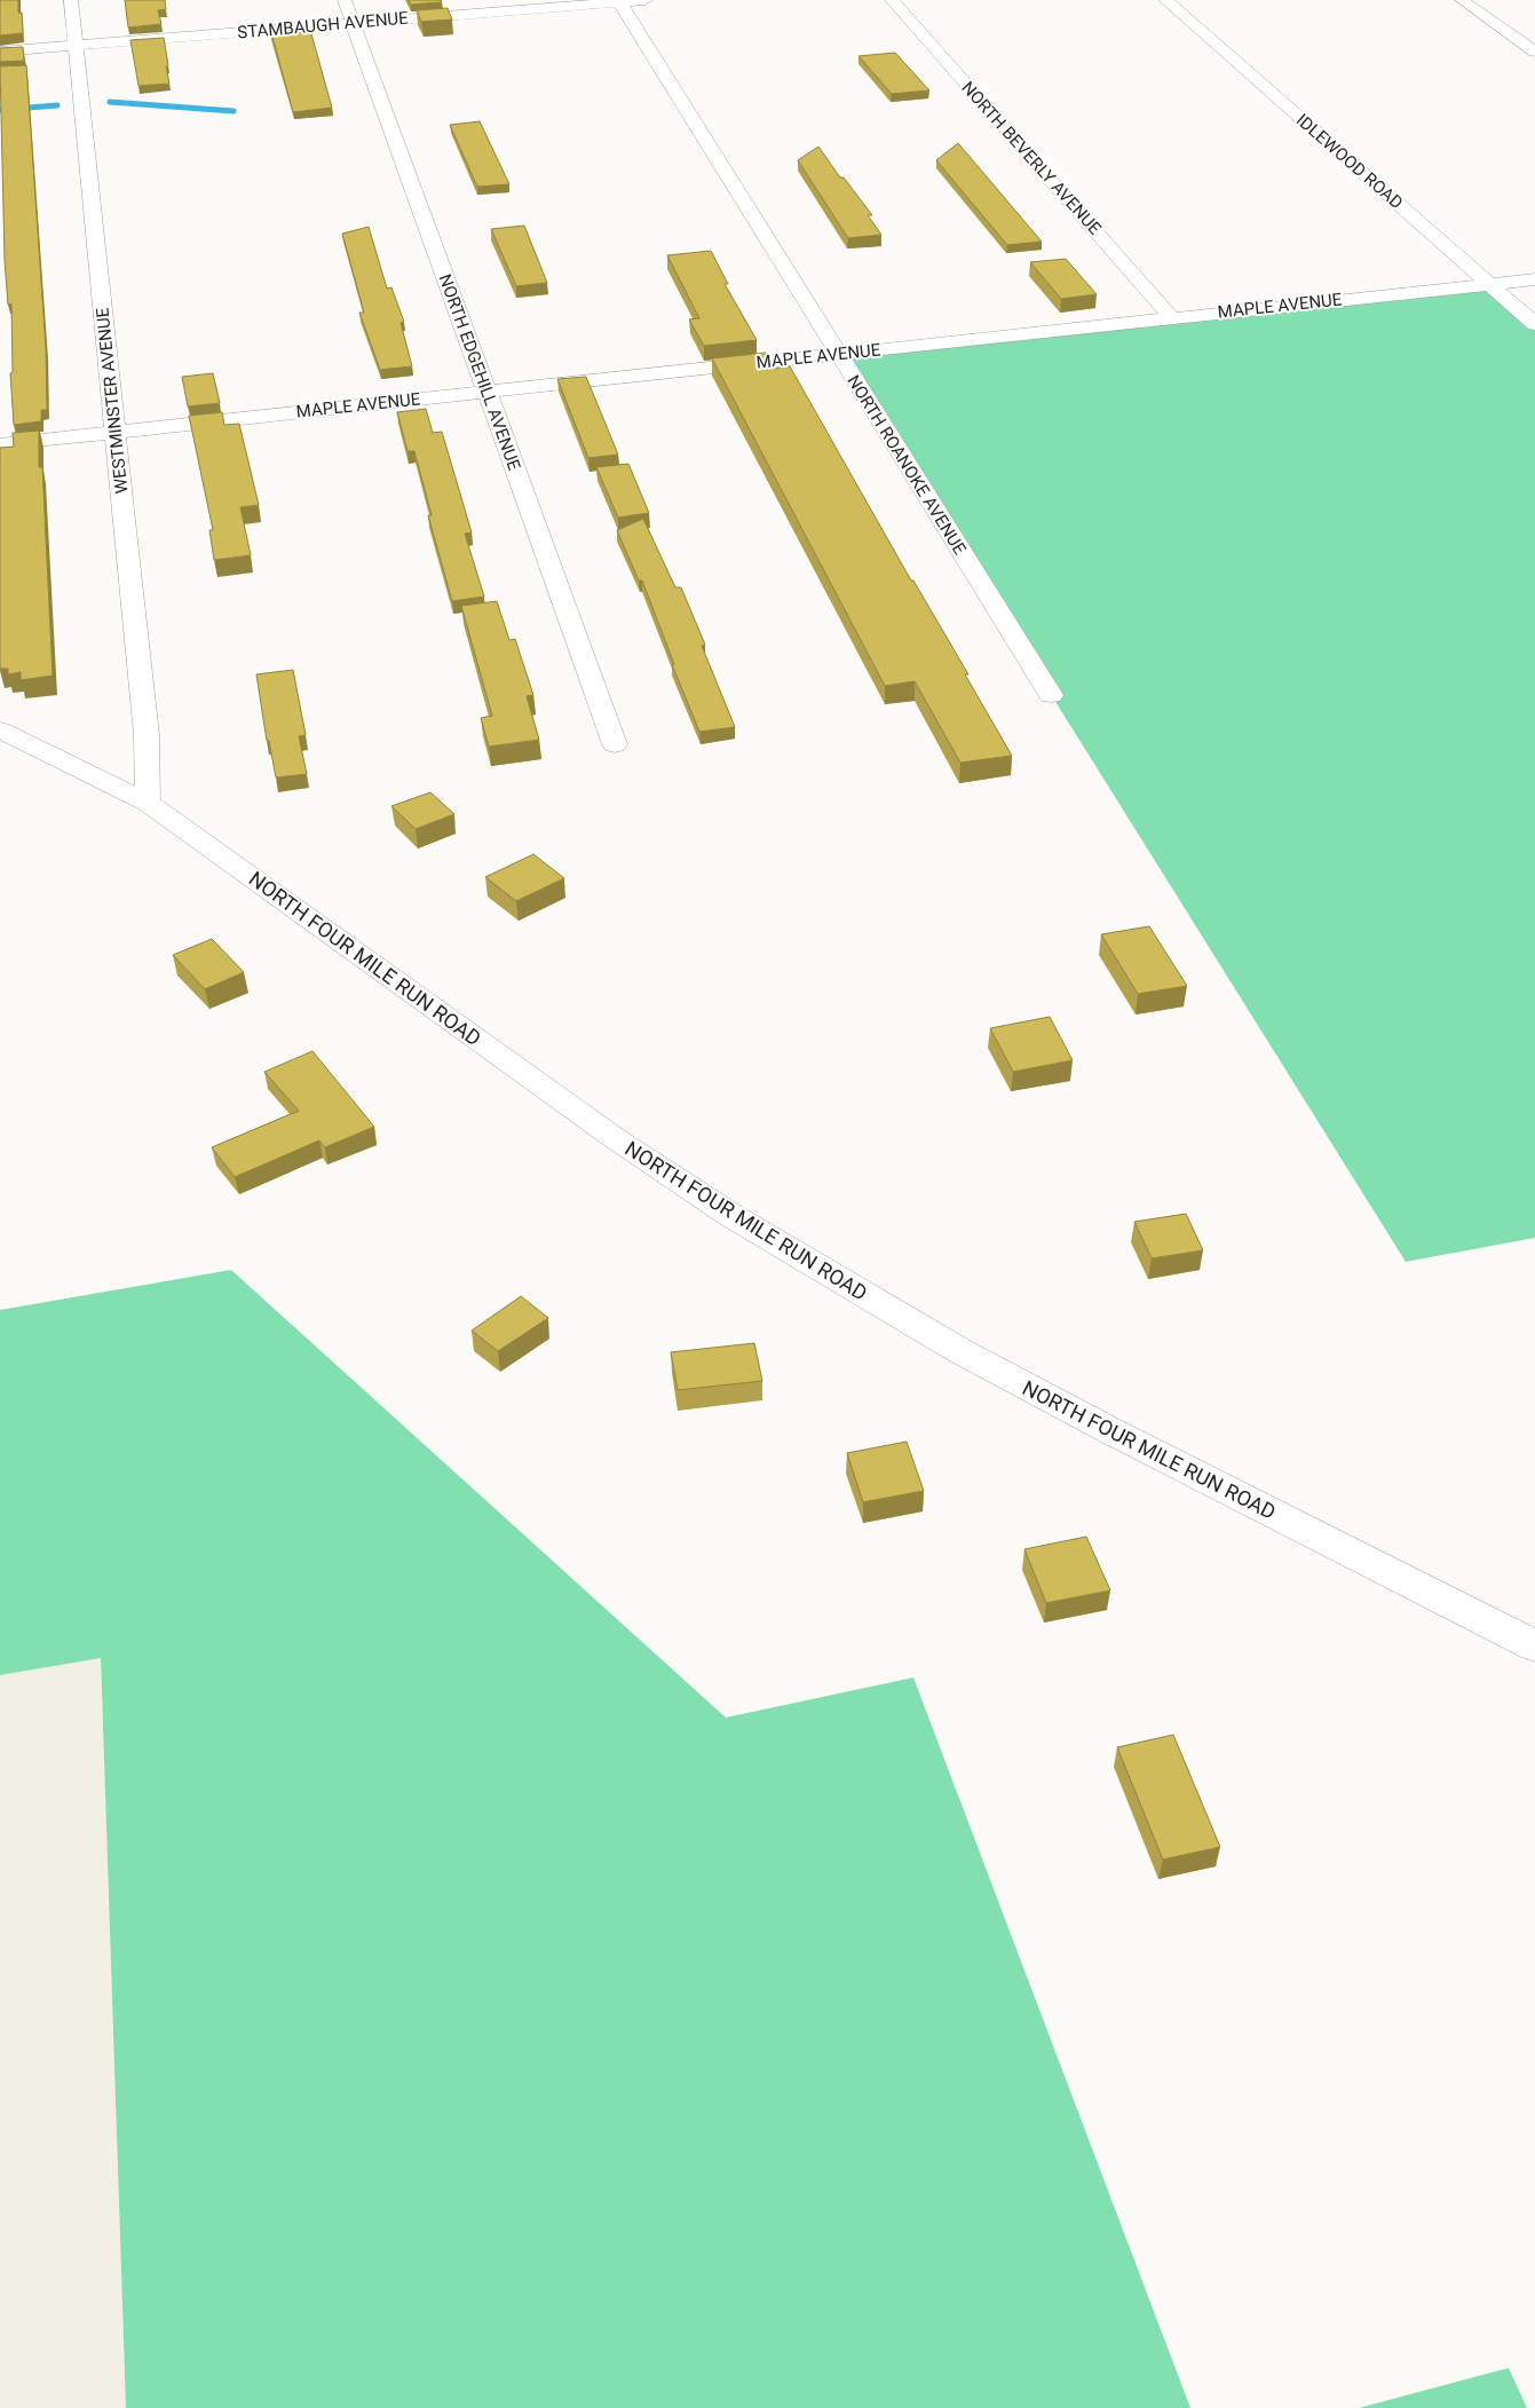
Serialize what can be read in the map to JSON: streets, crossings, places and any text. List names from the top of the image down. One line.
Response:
{"streets":{"street":["STAMBAUGH AVENUE","NORTH BEVERLY AVENUE","IDLEWOOD ROAD","MAPLE AVENUE","NORTH EDGEHILL AVENUE","WESTMINSTER AVENUE","NORTH ROANOKE AVENUE","NORTH FOUR MILE RUN ROAD"]},"crossings":[["STAMBAUGH AVENUE","NORTH EDGEHILL AVENUE"],["STAMBAUGH AVENUE","WESTMINSTER AVENUE"],["STAMBAUGH AVENUE","NORTH ROANOKE AVENUE"],["NORTH BEVERLY AVENUE","MAPLE AVENUE"],["IDLEWOOD ROAD","MAPLE AVENUE"],["MAPLE AVENUE","NORTH EDGEHILL AVENUE"],["MAPLE AVENUE","WESTMINSTER AVENUE"],["MAPLE AVENUE","NORTH ROANOKE AVENUE"],["WESTMINSTER AVENUE","NORTH FOUR MILE RUN ROAD"]]}
